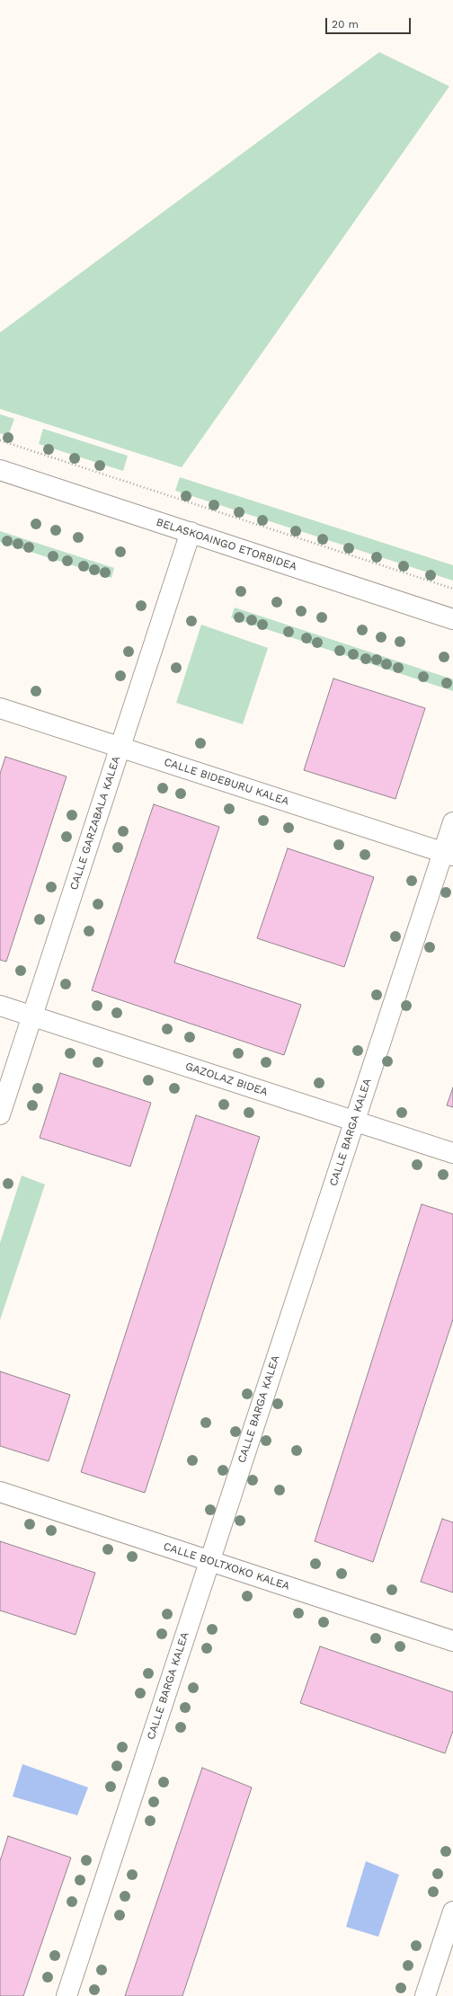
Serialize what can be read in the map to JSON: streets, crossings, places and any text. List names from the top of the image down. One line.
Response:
{"streets":{"street":["BELASKOAINGO ETORBIDEA","CALLE BIDEBURU KALEA","CALLE GARZABALA KALEA","GAZOLAZ BIDEA","CALLE BARGA KALEA","CALLE BOLTXOKO KALEA"]},"crossings":[["BELASKOAINGO ETORBIDEA","CALLE GARZABALA KALEA"],["CALLE BIDEBURU KALEA","CALLE GARZABALA KALEA"],["CALLE BIDEBURU KALEA","CALLE BARGA KALEA"],["CALLE GARZABALA KALEA","GAZOLAZ BIDEA"],["GAZOLAZ BIDEA","CALLE BARGA KALEA"],["CALLE BARGA KALEA","CALLE BOLTXOKO KALEA"]],"scale_bar":"20 m"}
